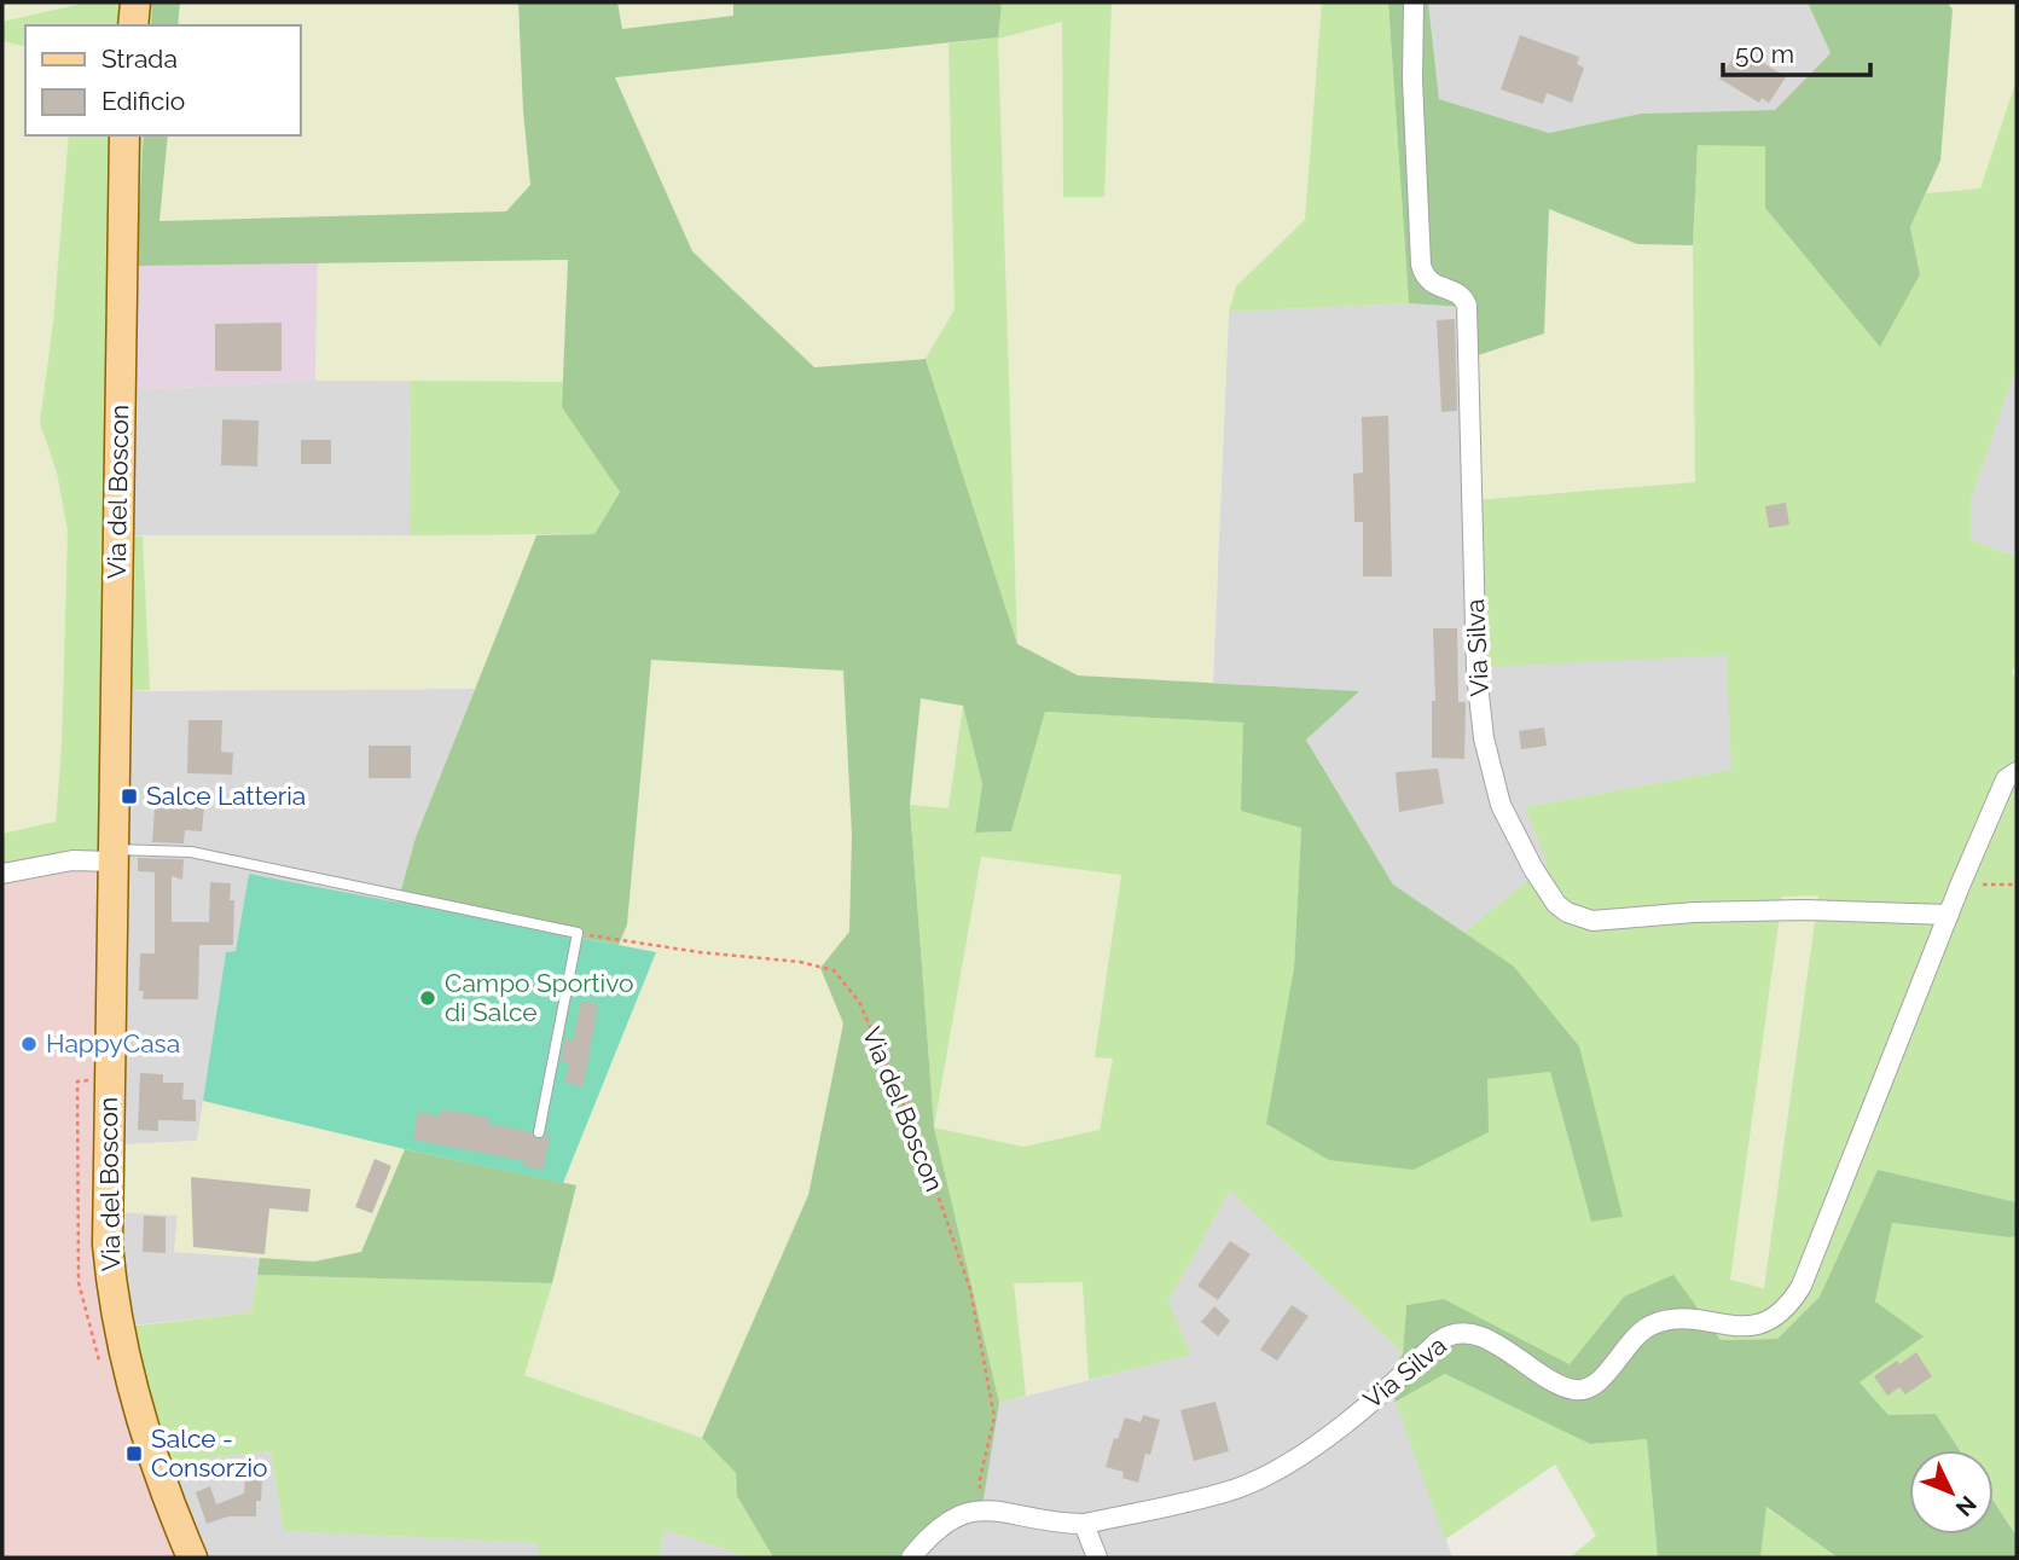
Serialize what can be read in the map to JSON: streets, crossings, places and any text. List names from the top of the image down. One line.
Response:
{"streets":{"main road":["Via del Boscon"],"street":["Via Silva"]},"crossings":[["Via del Boscon","Via Silva"]],"places":{"transit":["Salce Latteria","Salce - Consorzio"],"other":["Campo Sportivo di Salce","HappyCasa"]},"legend":["Strada","Edificio"],"scale_bar":"50 m","north":"bottom right"}
